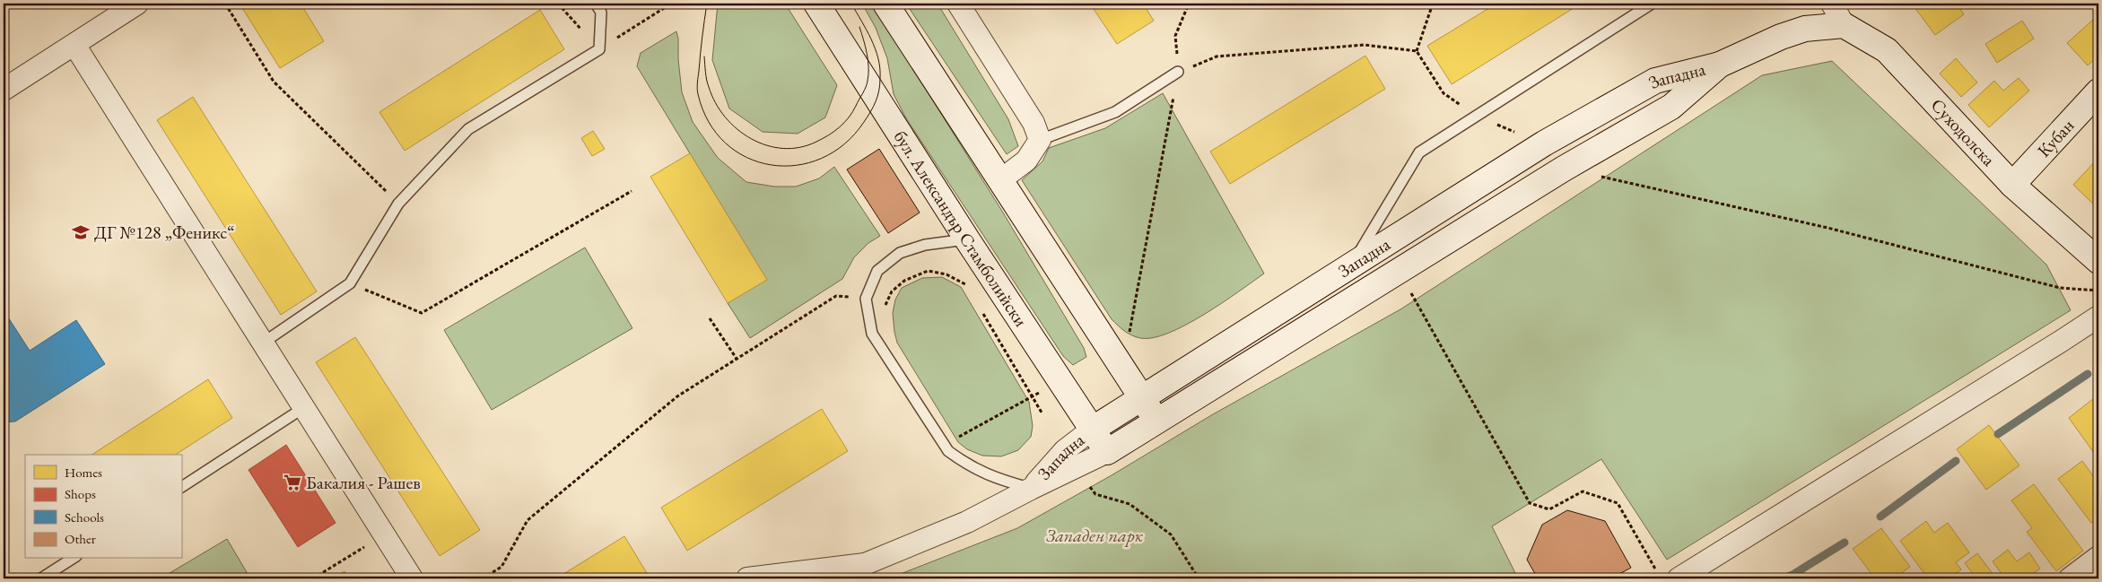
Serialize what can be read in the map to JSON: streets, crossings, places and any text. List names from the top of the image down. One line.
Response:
{"streets":{"street":["Западна","Суходолска","Кубан","бул. Александър Стамболийски"]},"crossings":[["Западна","Суходолска"],["Западна","бул. Александър Стамболийски"],["Суходолска","Кубан"]],"parks":["Западен парк"],"places":{"school or university":["ДГ №128 „Феникс“"],"supermarket":["Бакалия - Рашев"]},"legend":["Homes","Shops","Schools","Other"]}
